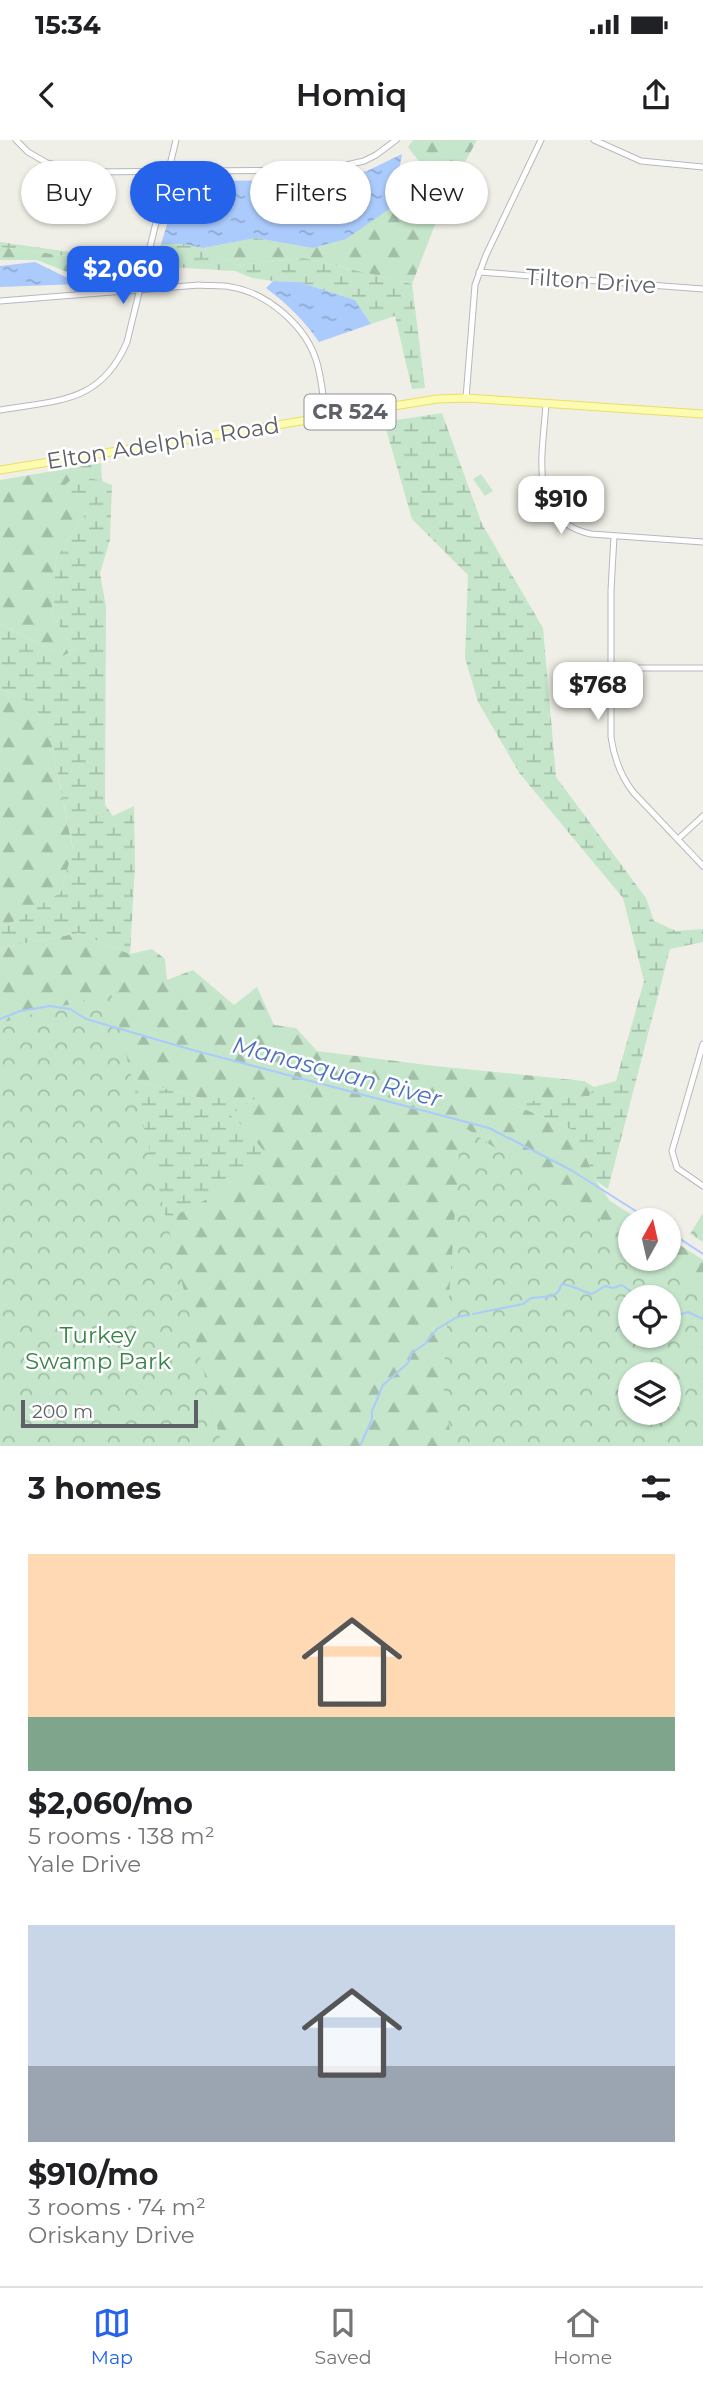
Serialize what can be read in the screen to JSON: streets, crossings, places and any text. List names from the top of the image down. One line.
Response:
{"streets":{"main road":["CR 524","Elton Adelphia Road"],"street":["Tilton Drive"]},"water":["Manasquan River"],"parks":["Turkey Swamp Park"],"scale_bar":"200 m","north":"top","page":{"status":"15:34","header":"Homiq","chip":["Buy","Rent","Filters","New"],"price":["$2,060","$910","$768"],"scale":"200 m","heading":"3 homes","list":[{"name":"$2,060/mo","note":"5 rooms · 138 m² · Yale Drive"},{"name":"$910/mo","note":"3 rooms · 74 m² · Oriskany Drive"}],"tabs":["Map","Saved","Home"]}}
